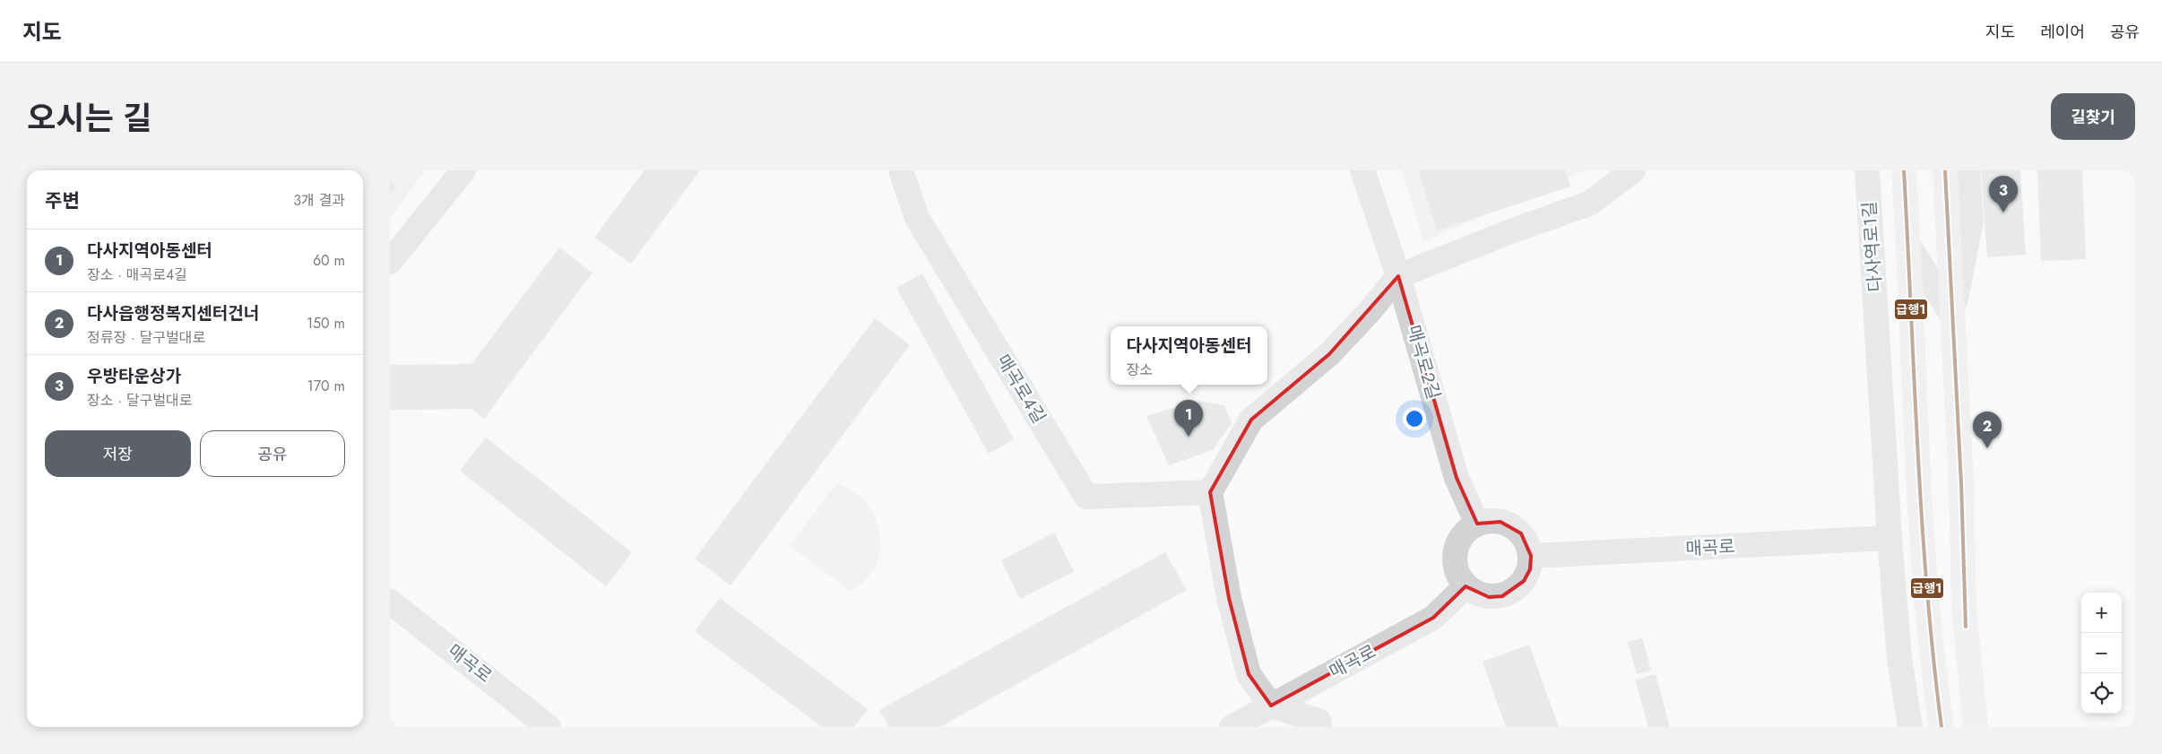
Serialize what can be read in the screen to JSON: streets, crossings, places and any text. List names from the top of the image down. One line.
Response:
{"streets":{"street":["다사역로1길","매곡로2길","매곡로4길","매곡로"]},"crossings":[["다사역로1길","매곡로"],["매곡로2길","매곡로"]],"lines":["transit line 급행1"],"page":{"header":"지도","nav":["지도","레이어","공유"],"title":"오시는 길","buttons":["길찾기",["저장","공유"]],"heading":["주변","3개 결과"],"pins":["3","1","2"],"list":[{"mark":"1","name":"다사지역아동센터","note":"장소 · 매곡로4길","value":"60 m"},{"mark":"2","name":"다사읍행정복지센터건너","note":"정류장 · 달구벌대로","value":"150 m"},{"mark":"3","name":"우방타운상가","note":"장소 · 달구벌대로","value":"170 m"}],"popup":["다사지역아동센터","장소"],"map_buttons":["+","−"]}}
